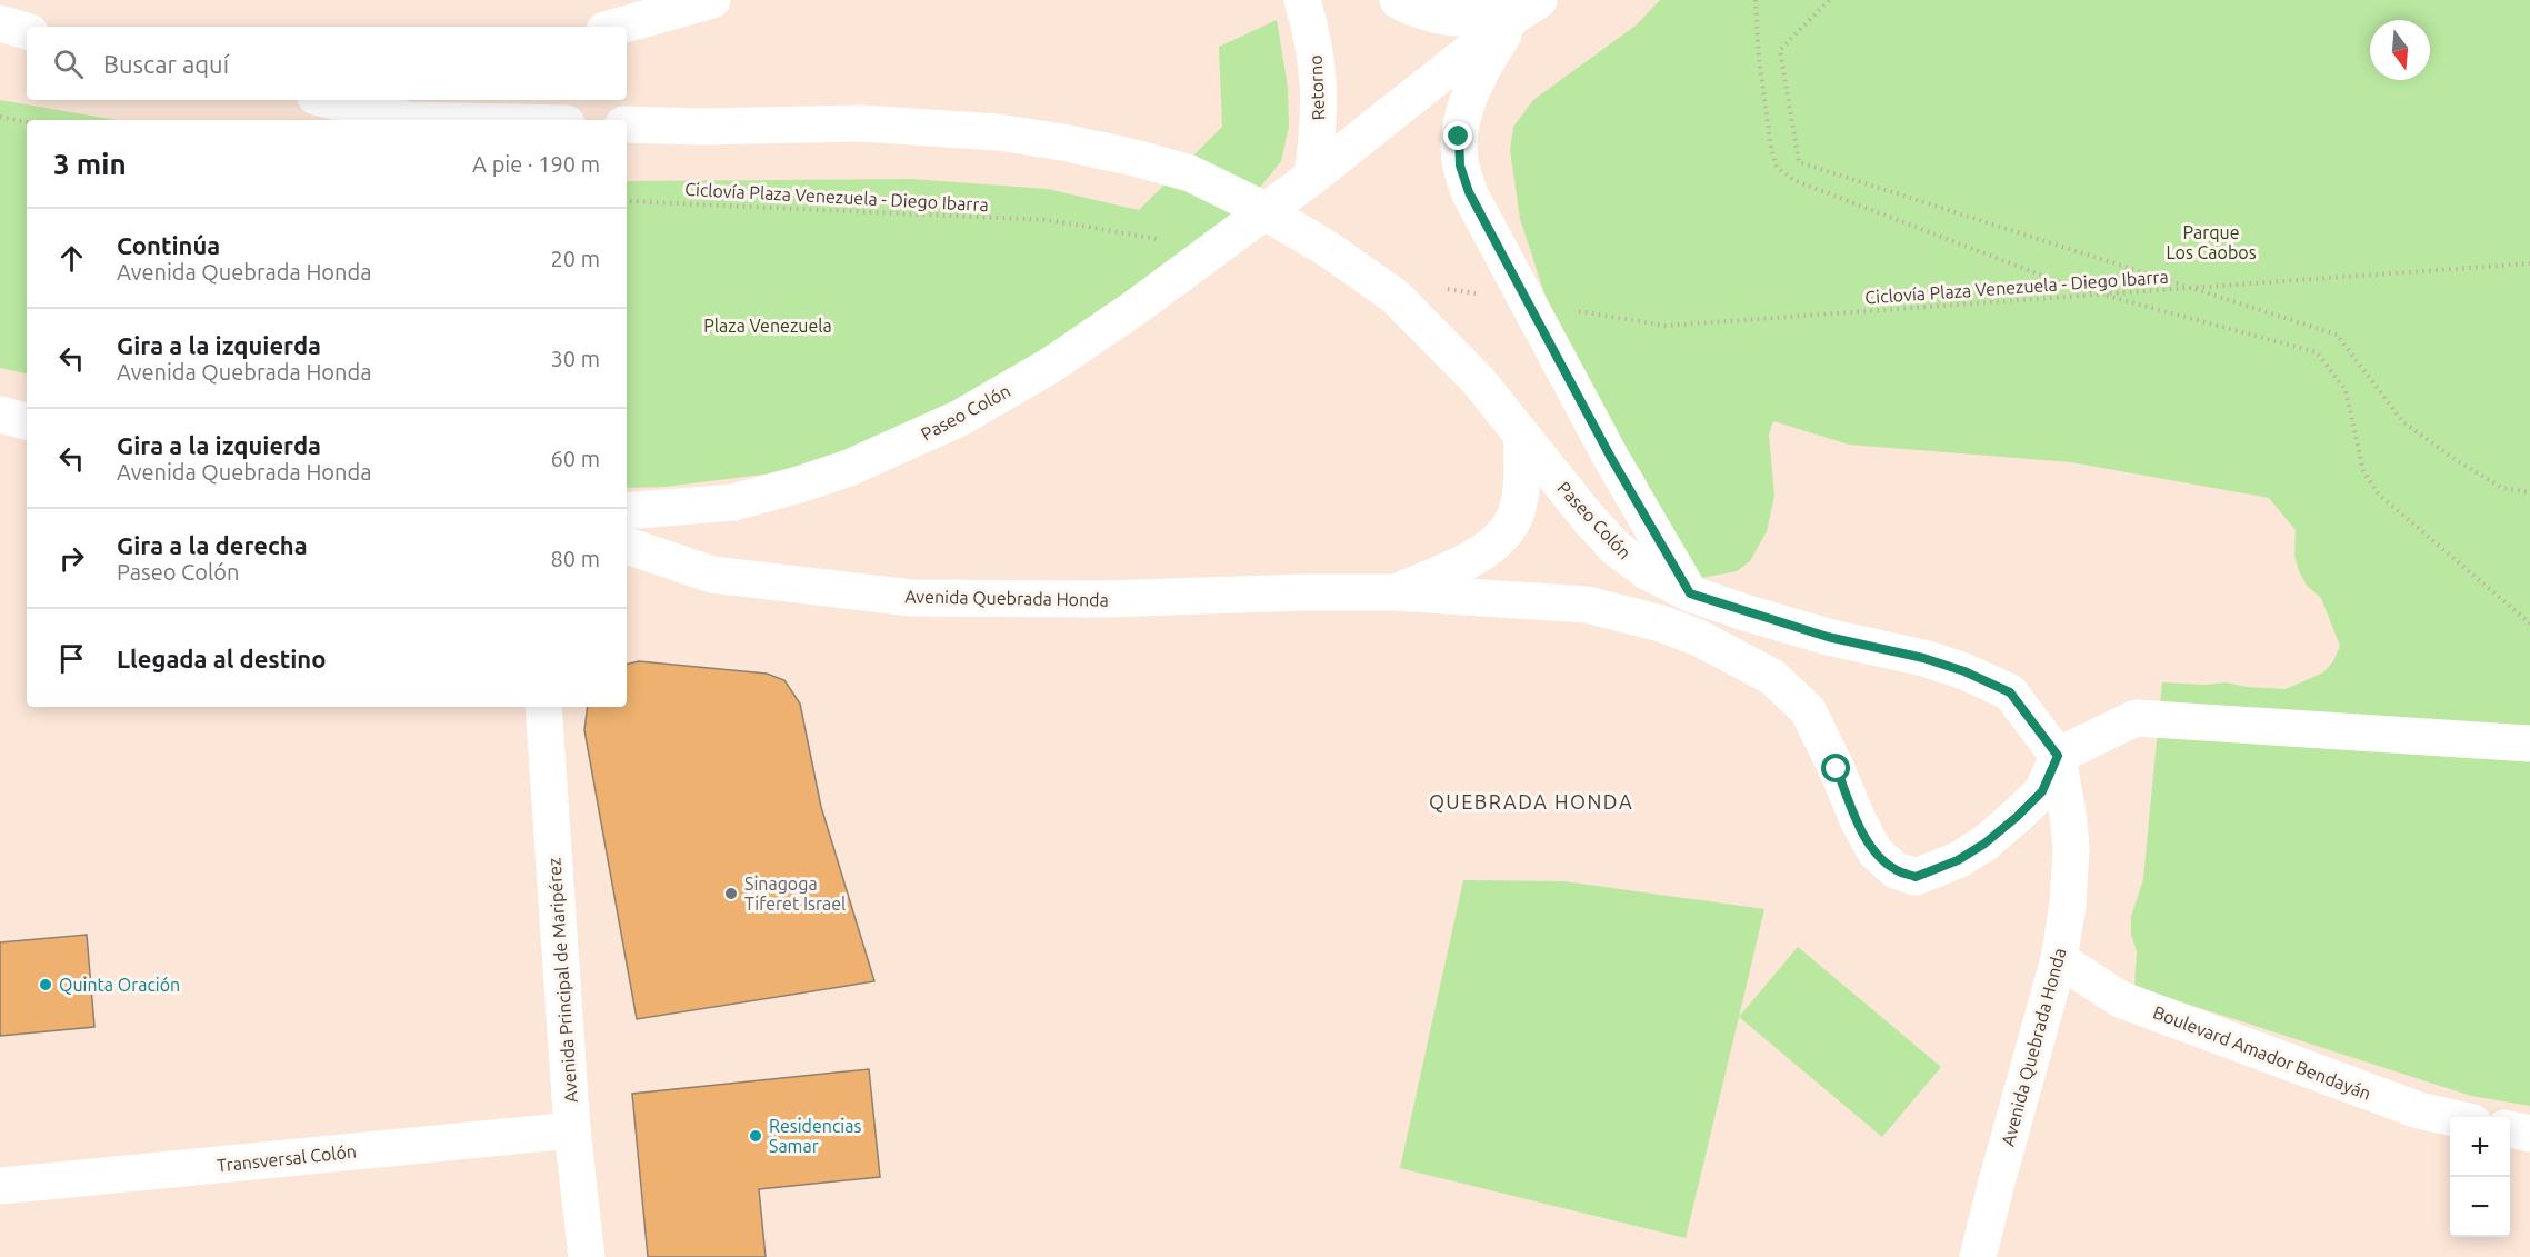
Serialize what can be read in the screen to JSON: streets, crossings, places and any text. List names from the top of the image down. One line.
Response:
{"streets":{"street":["Retorno","Paseo Colón","Avenida Quebrada Honda","Avenida Principal de Maripérez","Boulevard Amador Bendayán","Transversal Colón"],"path":["Ciclovía Plaza Venezuela - Diego Ibarra"]},"crossings":[["Retorno","Paseo Colón"],["Paseo Colón","Avenida Quebrada Honda"],["Avenida Quebrada Honda","Boulevard Amador Bendayán"],["Avenida Principal de Maripérez","Transversal Colón"]],"districts":["QUEBRADA HONDA"],"parks":["Parque Los Caobos","Plaza Venezuela"],"places":["Sinagoga Tiferet Israel","Quinta Oración","Residencias Samar"],"north":"bottom","page":{"search":"Buscar aquí","heading":["3 min","A pie · 190 m"],"list":[["Continúa","Avenida Quebrada Honda","20 m"],["Gira a la izquierda","Avenida Quebrada Honda","30 m"],["Gira a la izquierda","Avenida Quebrada Honda","60 m"],["Gira a la derecha","Paseo Colón","80 m"],"Llegada al destino"],"map_buttons":["+","−"]}}
